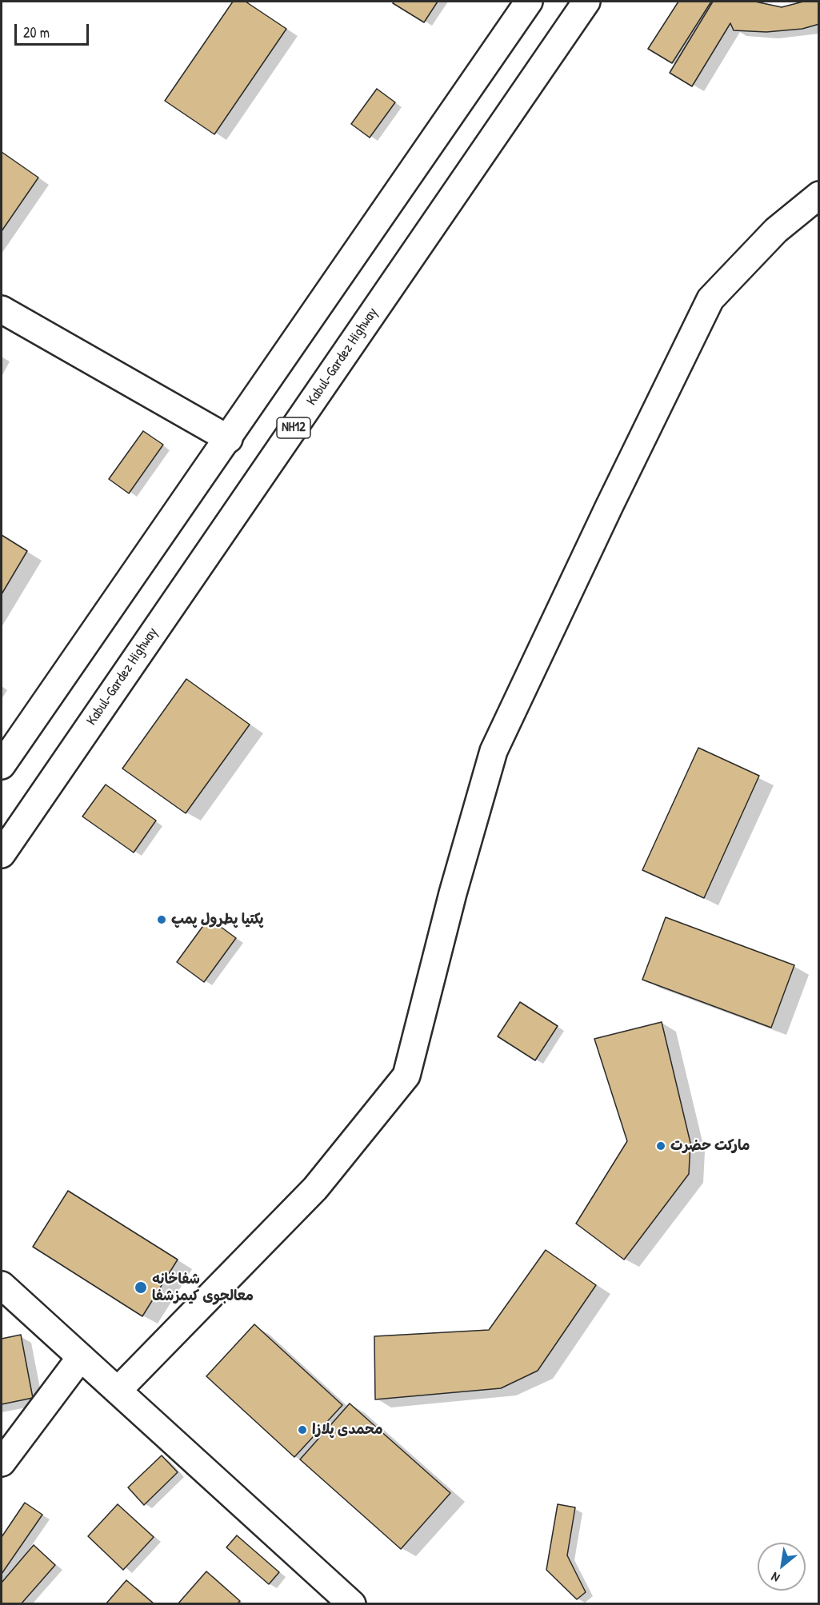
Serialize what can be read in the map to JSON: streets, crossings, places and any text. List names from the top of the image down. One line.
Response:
{"streets":{"main road":["Kabul-Gardez Highway","NH12"]},"places":["پکتیا پطرول پمپ","مارکت حضرت","شفاخانه معالجوی کیمزشفا","محمدی پلازا"],"scale_bar":"20 m","north":"bottom left"}
